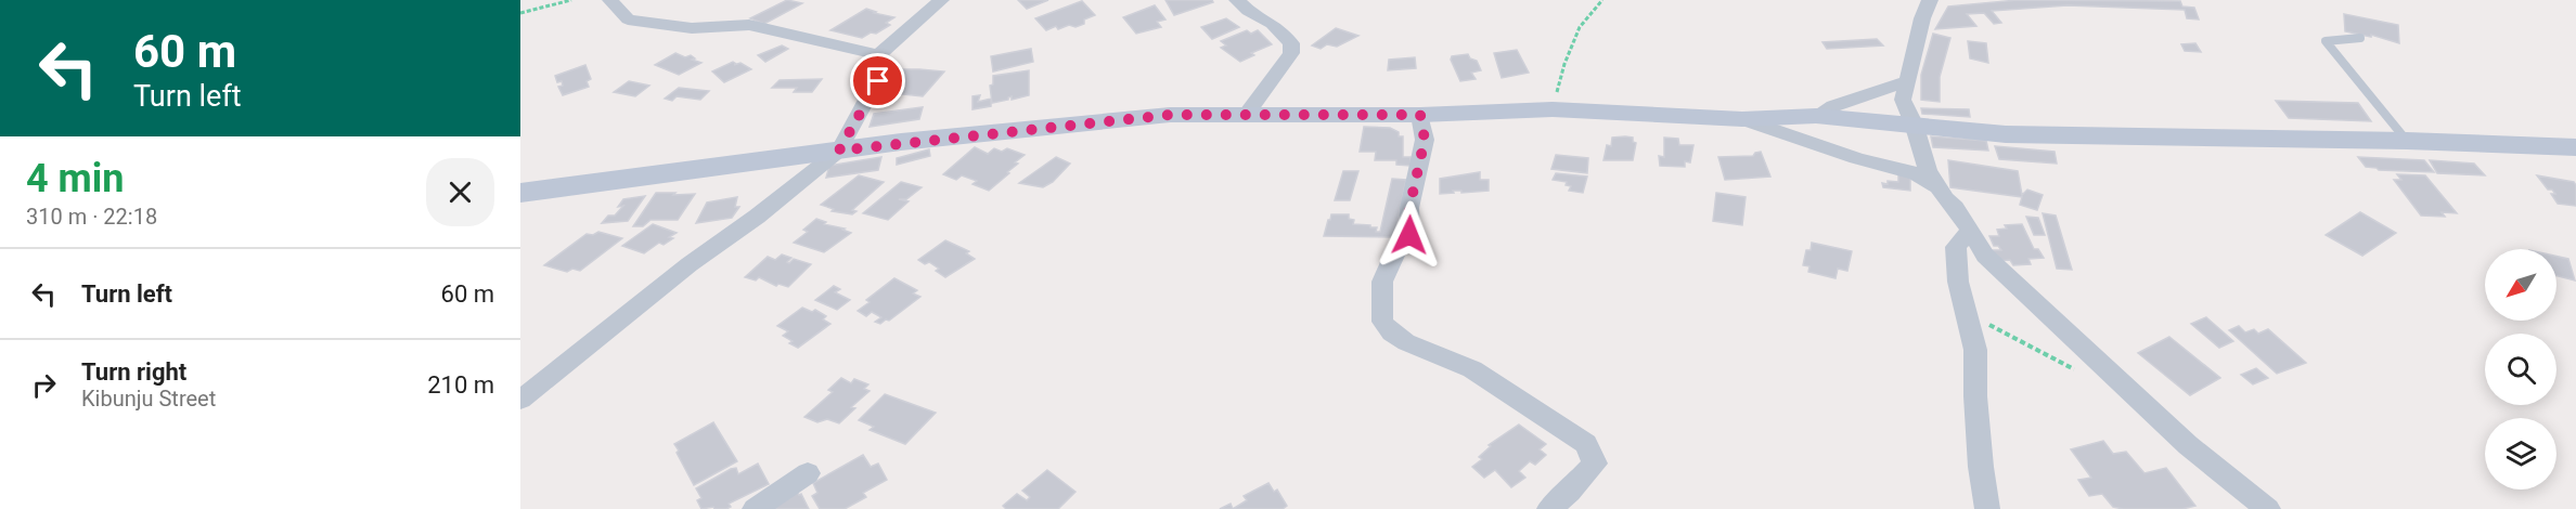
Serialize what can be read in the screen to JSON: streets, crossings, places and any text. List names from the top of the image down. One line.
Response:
{"north":"bottom left","page":{"turn":["60 m","Turn left"],"heading":["4 min","310 m · 22:18"],"list":[{"name":"Turn left","value":"60 m"},{"name":"Turn right","note":"Kibunju Street","value":"210 m"}]}}
